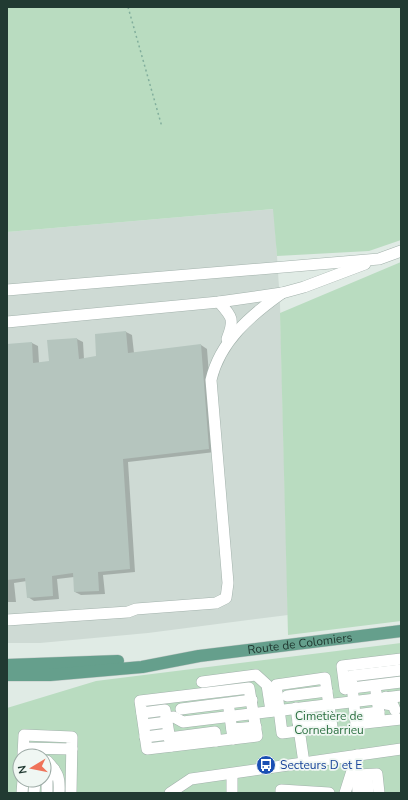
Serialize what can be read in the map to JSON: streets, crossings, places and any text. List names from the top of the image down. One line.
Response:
{"streets":{"main road":["Route de Colomiers"]},"parks":["Cimetière de Cornebarrieu"],"places":{"bus stop":["Secteurs D et E"]},"north":"left"}
